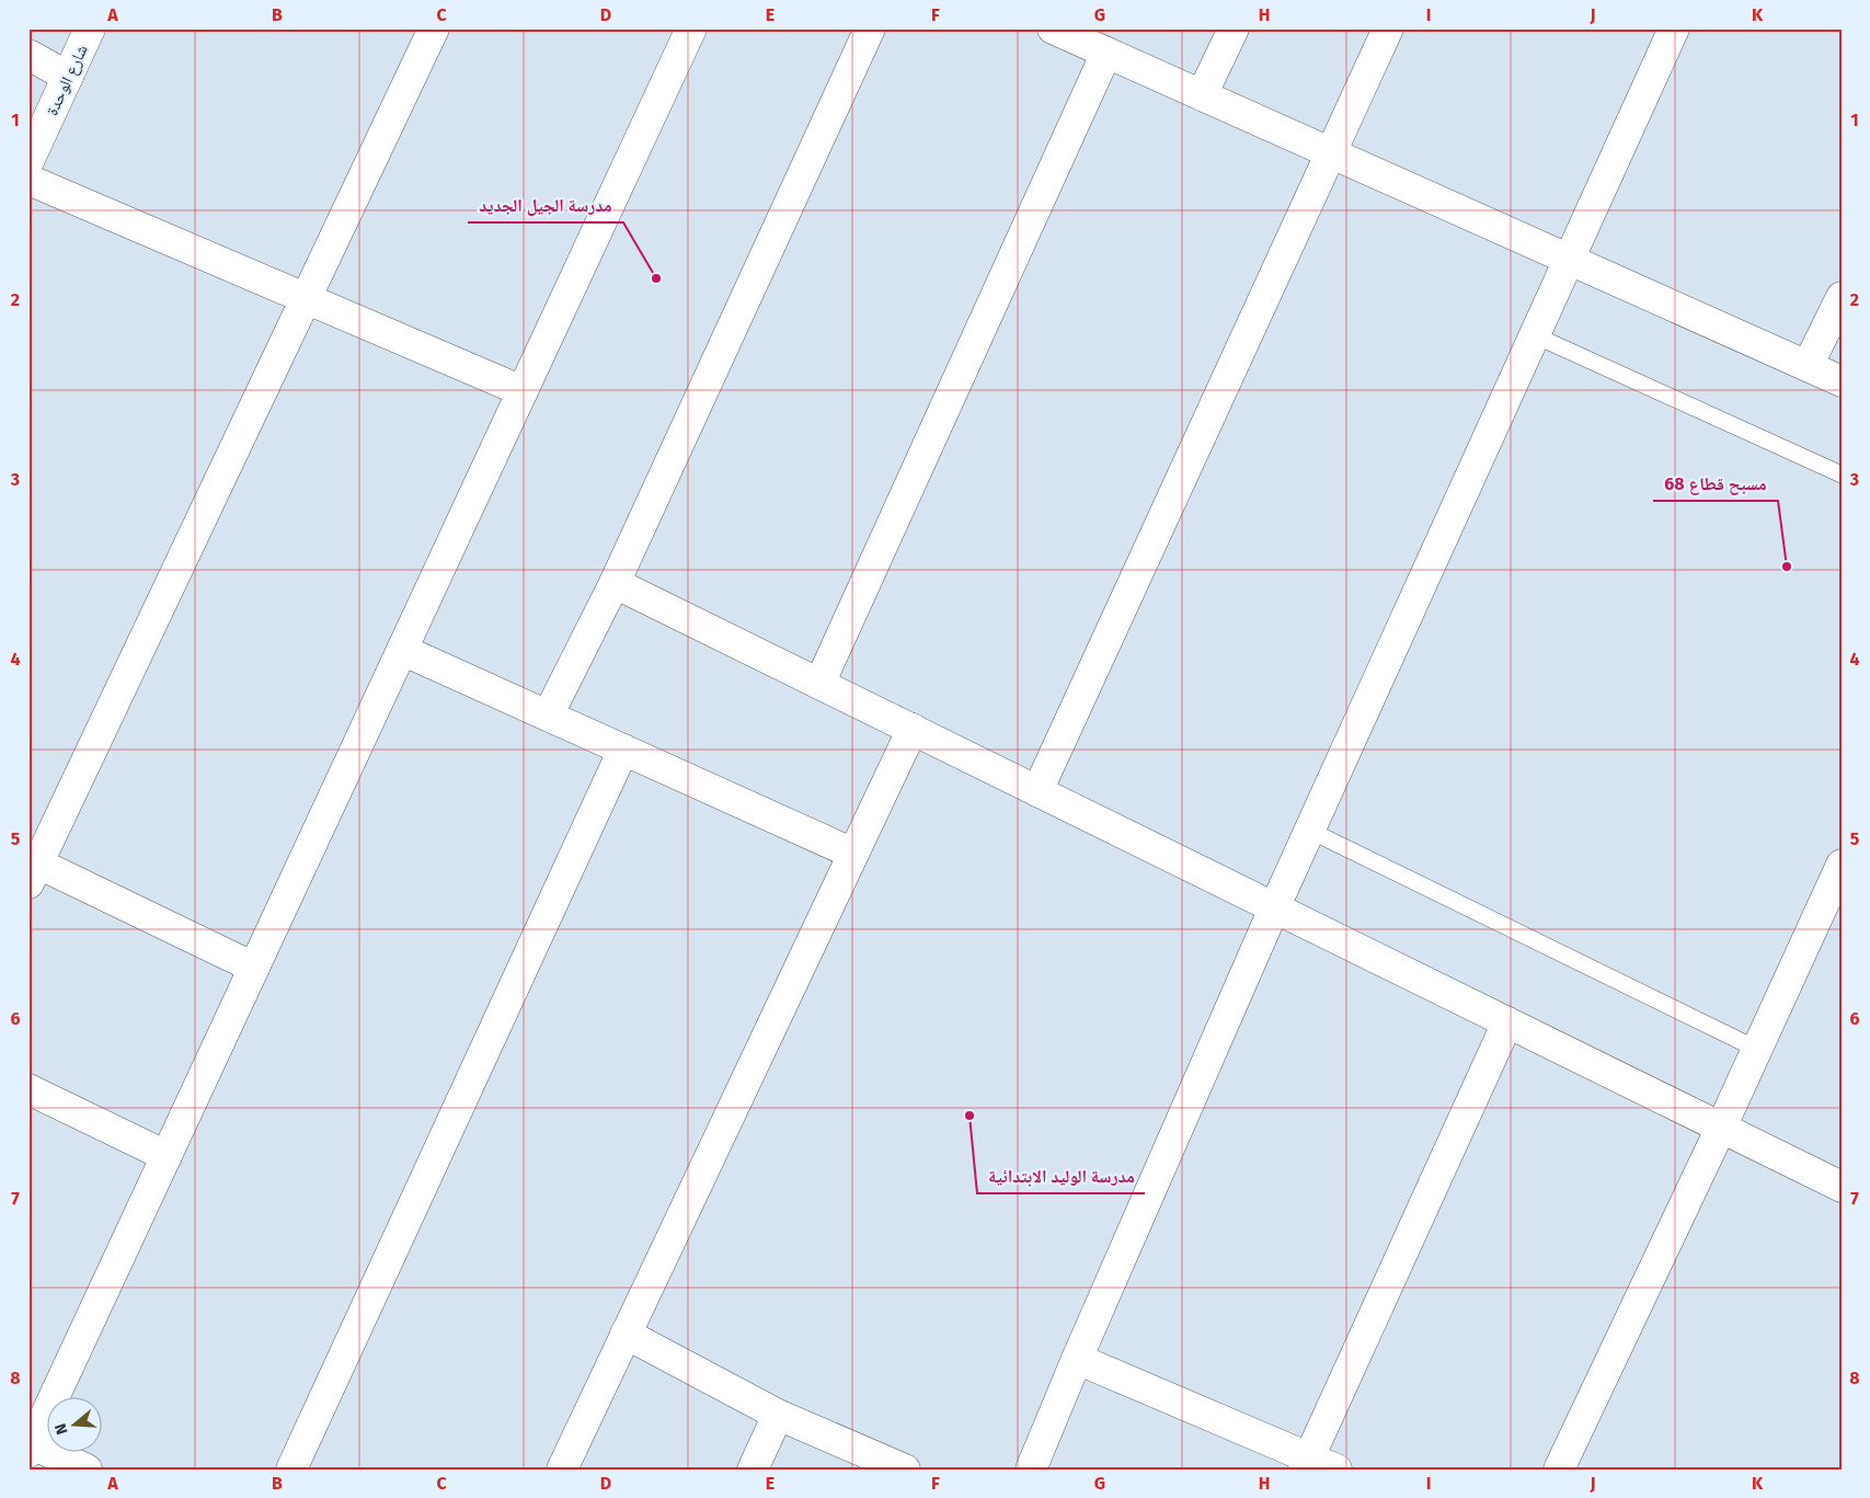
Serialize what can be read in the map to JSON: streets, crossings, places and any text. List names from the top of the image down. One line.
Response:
{"streets":{"street":["شارع الوحدة"]},"places":["مدرسة الجيل الجديد","مسبح قطاع 68","مدرسة الوليد الابتدائية"],"north":"left","grid":{"columns":["A","B","C","D","E","F","G","H","I","J","K"],"rows":["1","2","3","4","5","6","7","8"]}}
